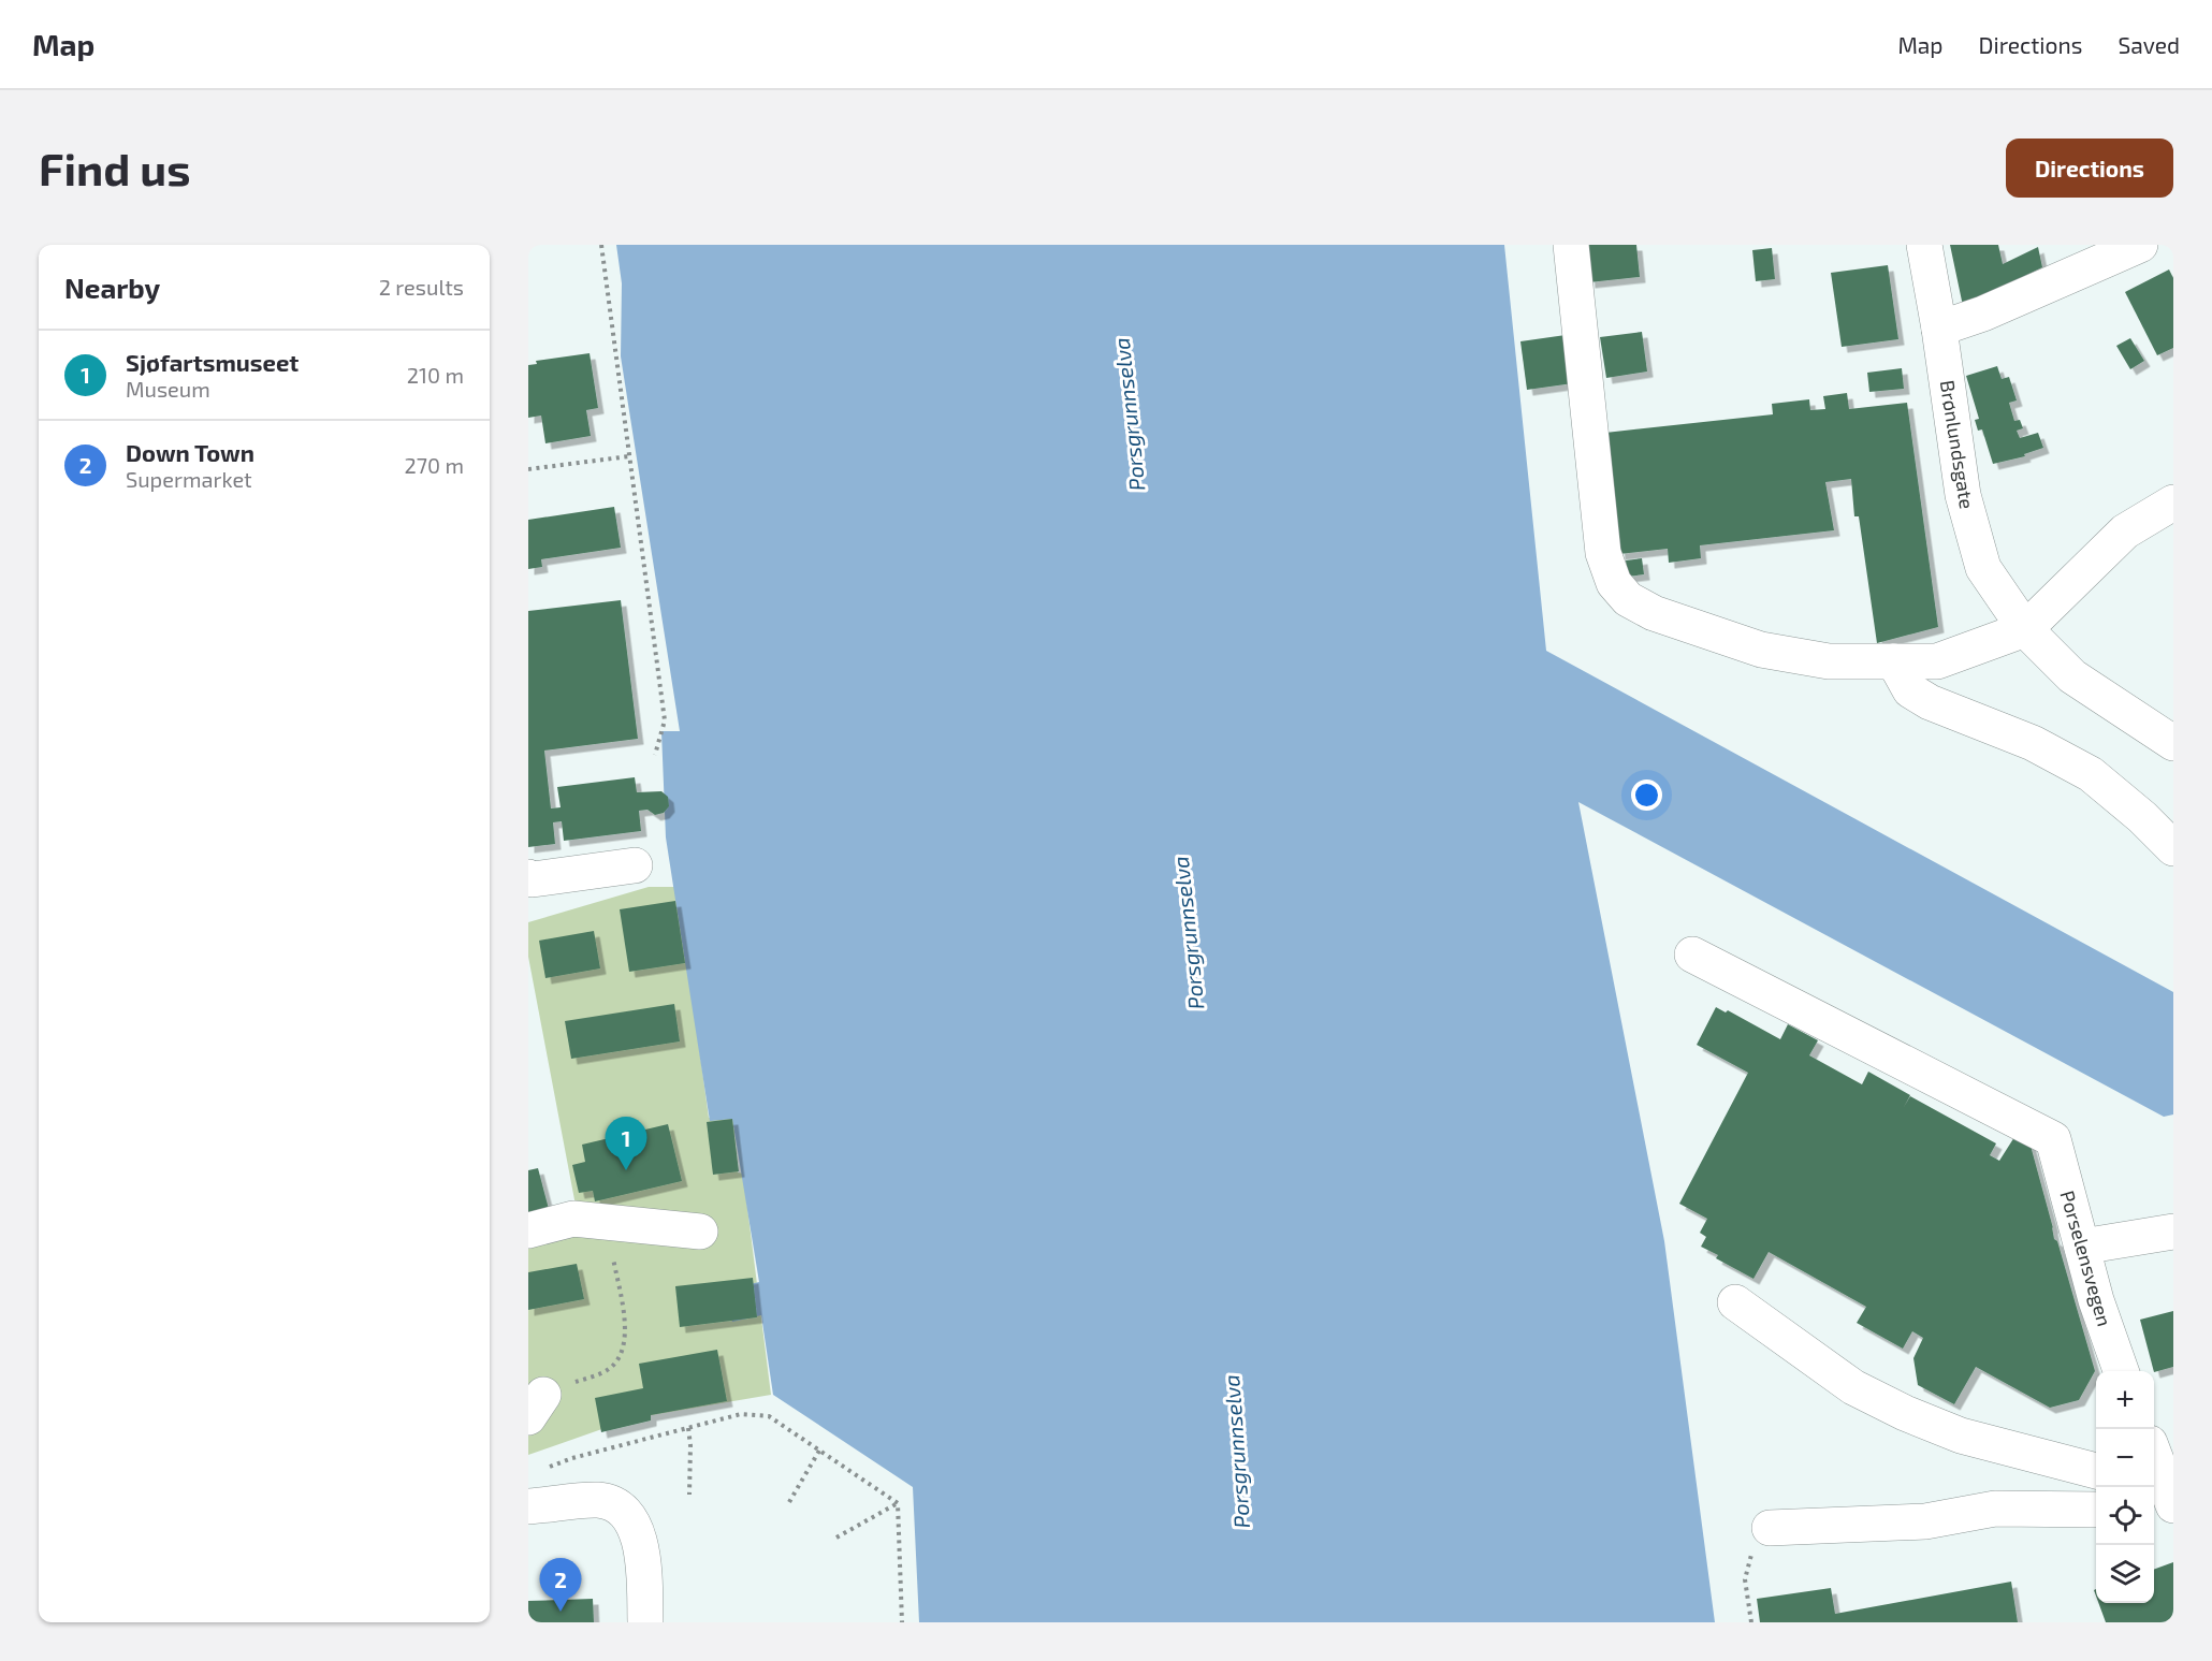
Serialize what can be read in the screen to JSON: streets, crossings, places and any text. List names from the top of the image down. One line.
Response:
{"streets":{"street":["Brønlundsgate","Porselensvegen"]},"water":["Porsgrunnselva"],"page":{"header":"Map","nav":["Map","Directions","Saved"],"buttons":"Directions","title":"Find us","heading":["Nearby","2 results"],"list":[{"mark":"1","name":"Sjøfartsmuseet","note":"Museum","value":"210 m"},{"mark":"2","name":"Down Town","note":"Supermarket","value":"270 m"}],"pins":["1","2"],"map_buttons":["+","−"]}}
